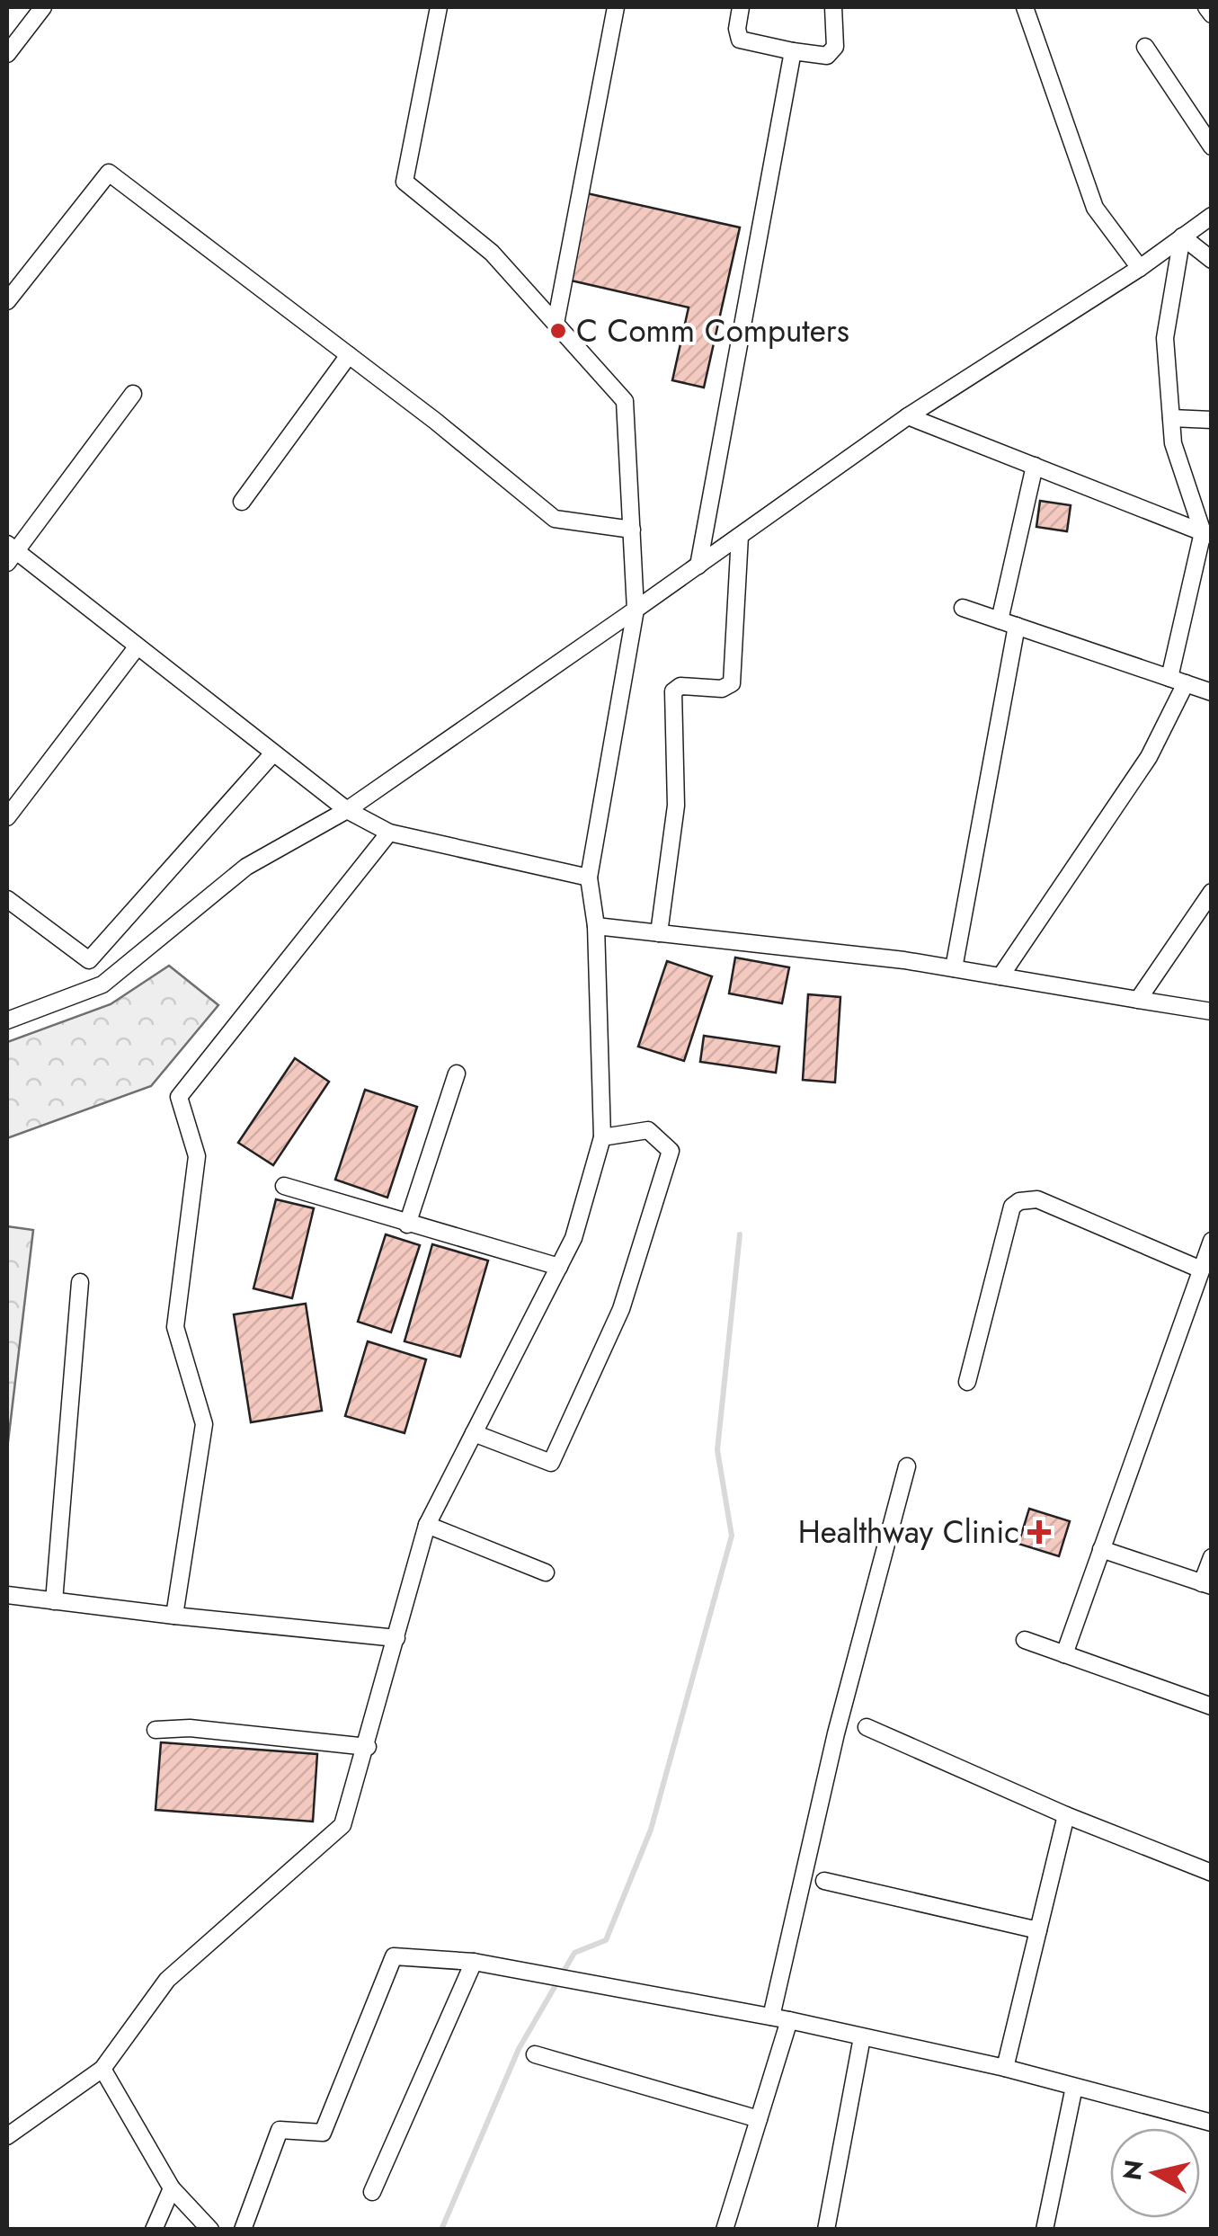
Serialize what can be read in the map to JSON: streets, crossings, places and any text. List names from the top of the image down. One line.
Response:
{"places":{"other":["C Comm Computers"],"health":["Healthway Clinic"]},"north":"left"}
